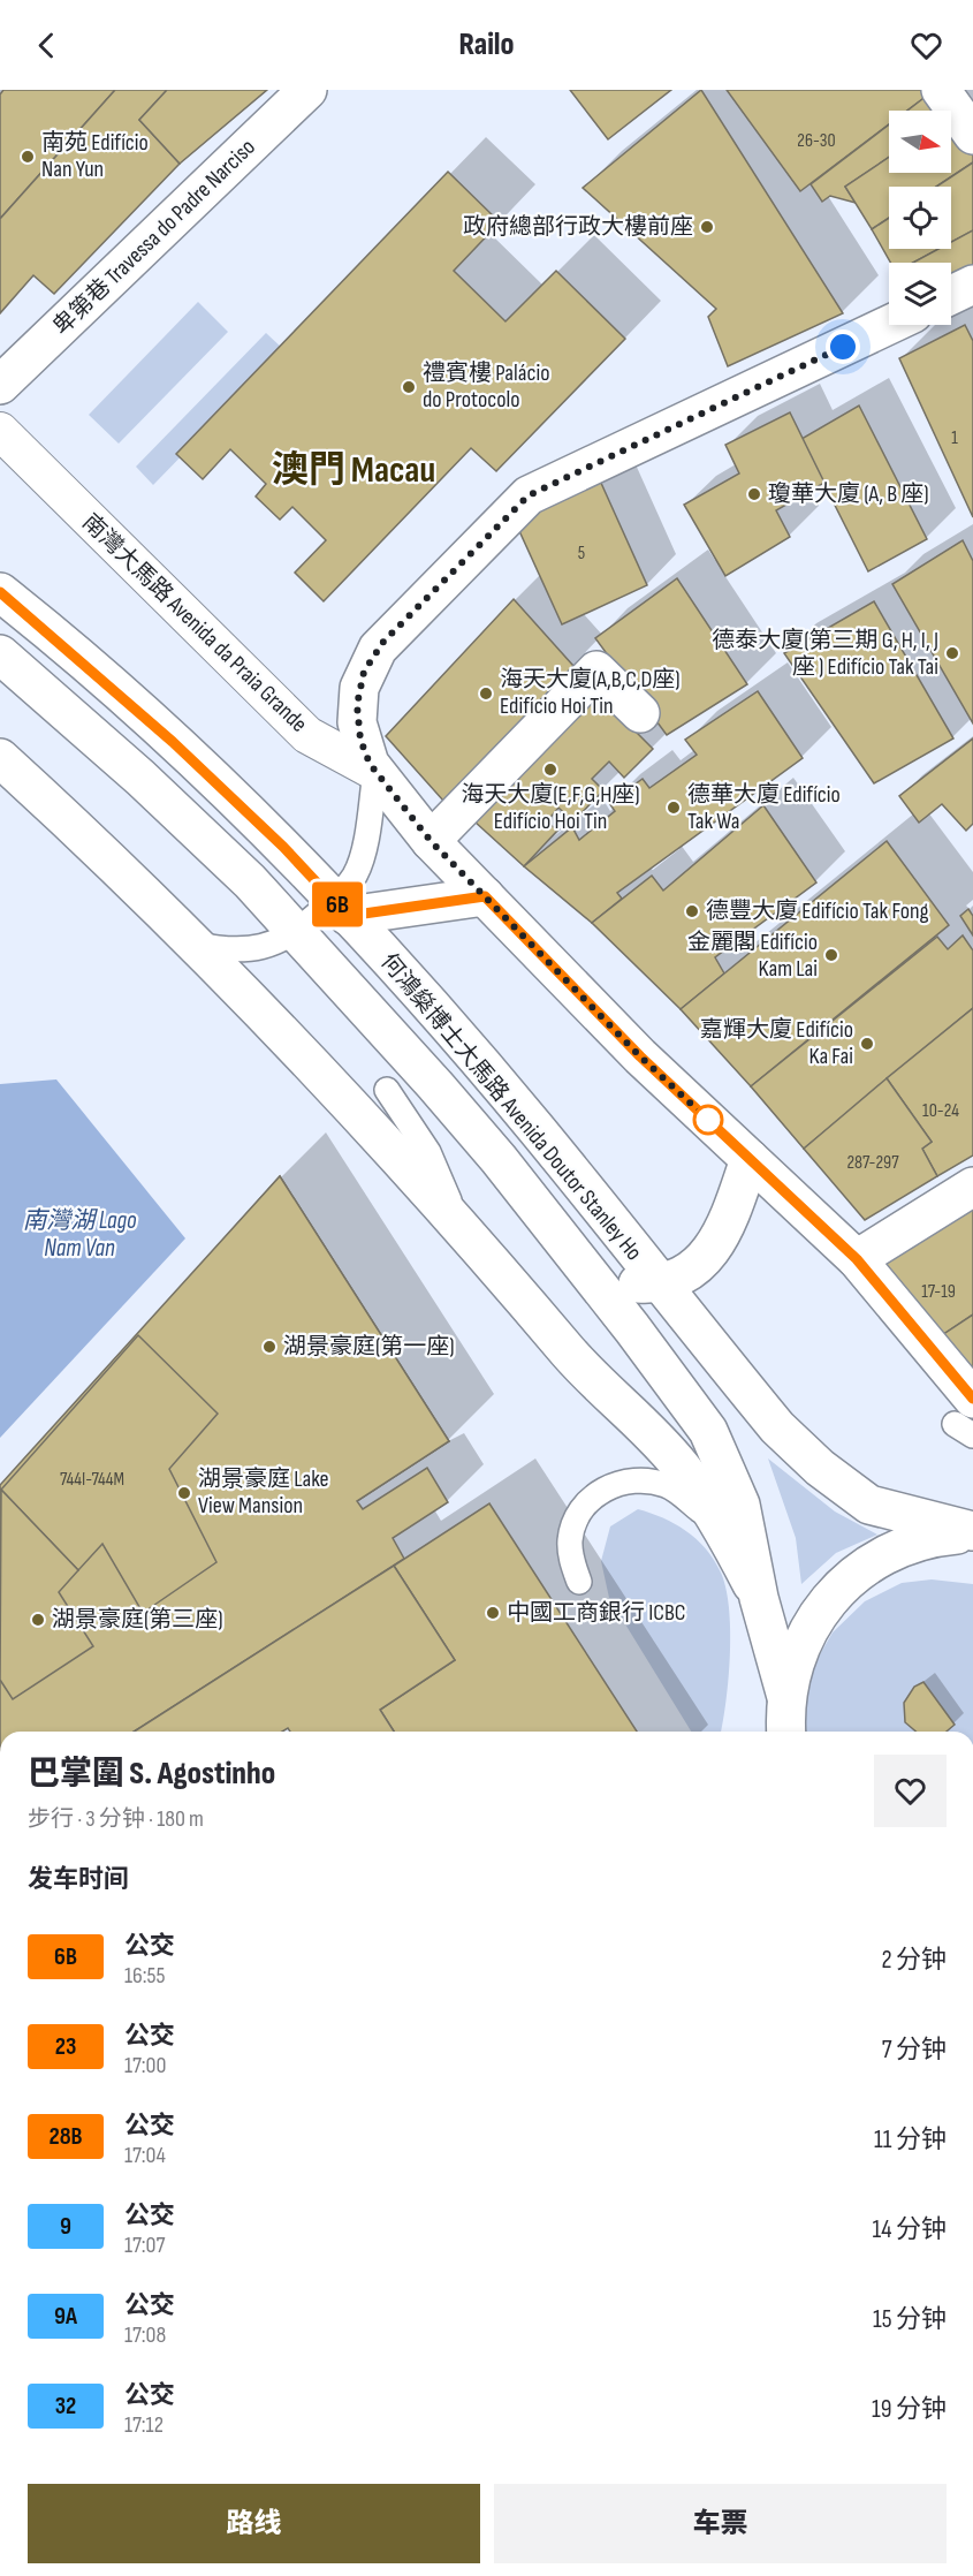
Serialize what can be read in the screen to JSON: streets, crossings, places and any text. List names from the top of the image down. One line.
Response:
{"streets":{"street":["卑第巷 Travessa do Padre Narciso","南灣大馬路 Avenida da Praia Grande","何鴻燊博士大馬路 Avenida Doutor Stanley Ho"]},"districts":["澳門 Macau"],"water":["南灣湖 Lago Nam Van"],"places":["南苑 Edifício Nan Yun","政府總部行政大樓前座","禮賓樓 Palácio do Protocolo","瓊華大廈 (A, B 座)","德泰大廈(第三期 G, H, I, J 座 ) Edifício Tak Tai","海天大廈(A,B,C,D座) Edifício Hoi Tin","海天大廈(E,F,G,H座) Edifício Hoi Tin","德華大廈 Edifício Tak Wa","德豐大廈 Edifício Tak Fong","金麗閣 Edifício Kam Lai","嘉輝大廈 Edifício Ka Fai","湖景豪庭(第一座)","湖景豪庭 Lake View Mansion","中國工商銀行 ICBC","湖景豪庭(第三座)"],"lines":["bus line 6B"],"house_numbers":["26-30","1","5","10-24","287-297","17-19","744I-744M"],"north":"right","page":{"header":"Railo","on_map":"6B","heading":[["巴掌圍 S. Agostinho","步行 · 3 分钟 · 180 m"],"发车时间"],"list":[{"mark":"6B","name":"公交","note":"16:55","value":"2 分钟"},{"mark":"23","name":"公交","note":"17:00","value":"7 分钟"},{"mark":"28B","name":"公交","note":"17:04","value":"11 分钟"},{"mark":"9","name":"公交","note":"17:07","value":"14 分钟"},{"mark":"9A","name":"公交","note":"17:08","value":"15 分钟"},{"mark":"32","name":"公交","note":"17:12","value":"19 分钟"}],"buttons":["路线","车票"]}}
